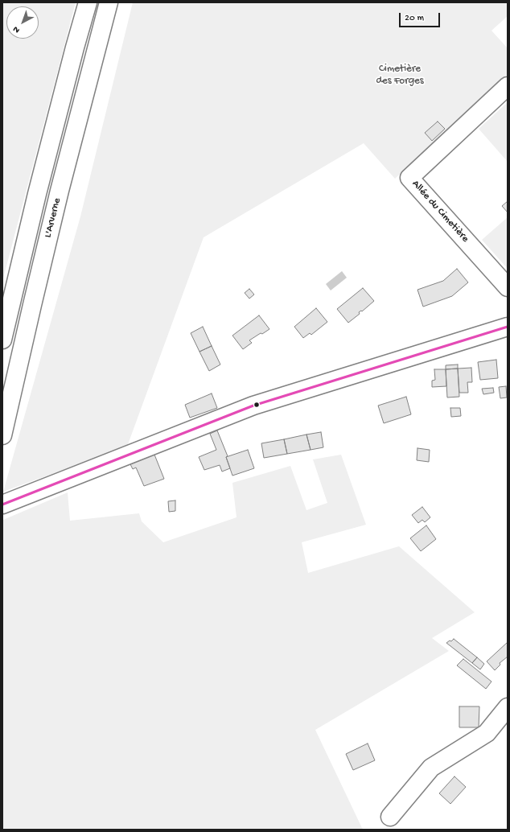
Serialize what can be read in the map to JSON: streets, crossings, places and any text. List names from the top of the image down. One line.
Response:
{"streets":{"main road":["Allée du Cimetière","L'Arverne"]},"parks":["Cimetière des Forges"],"scale_bar":"20 m","north":"bottom left"}
